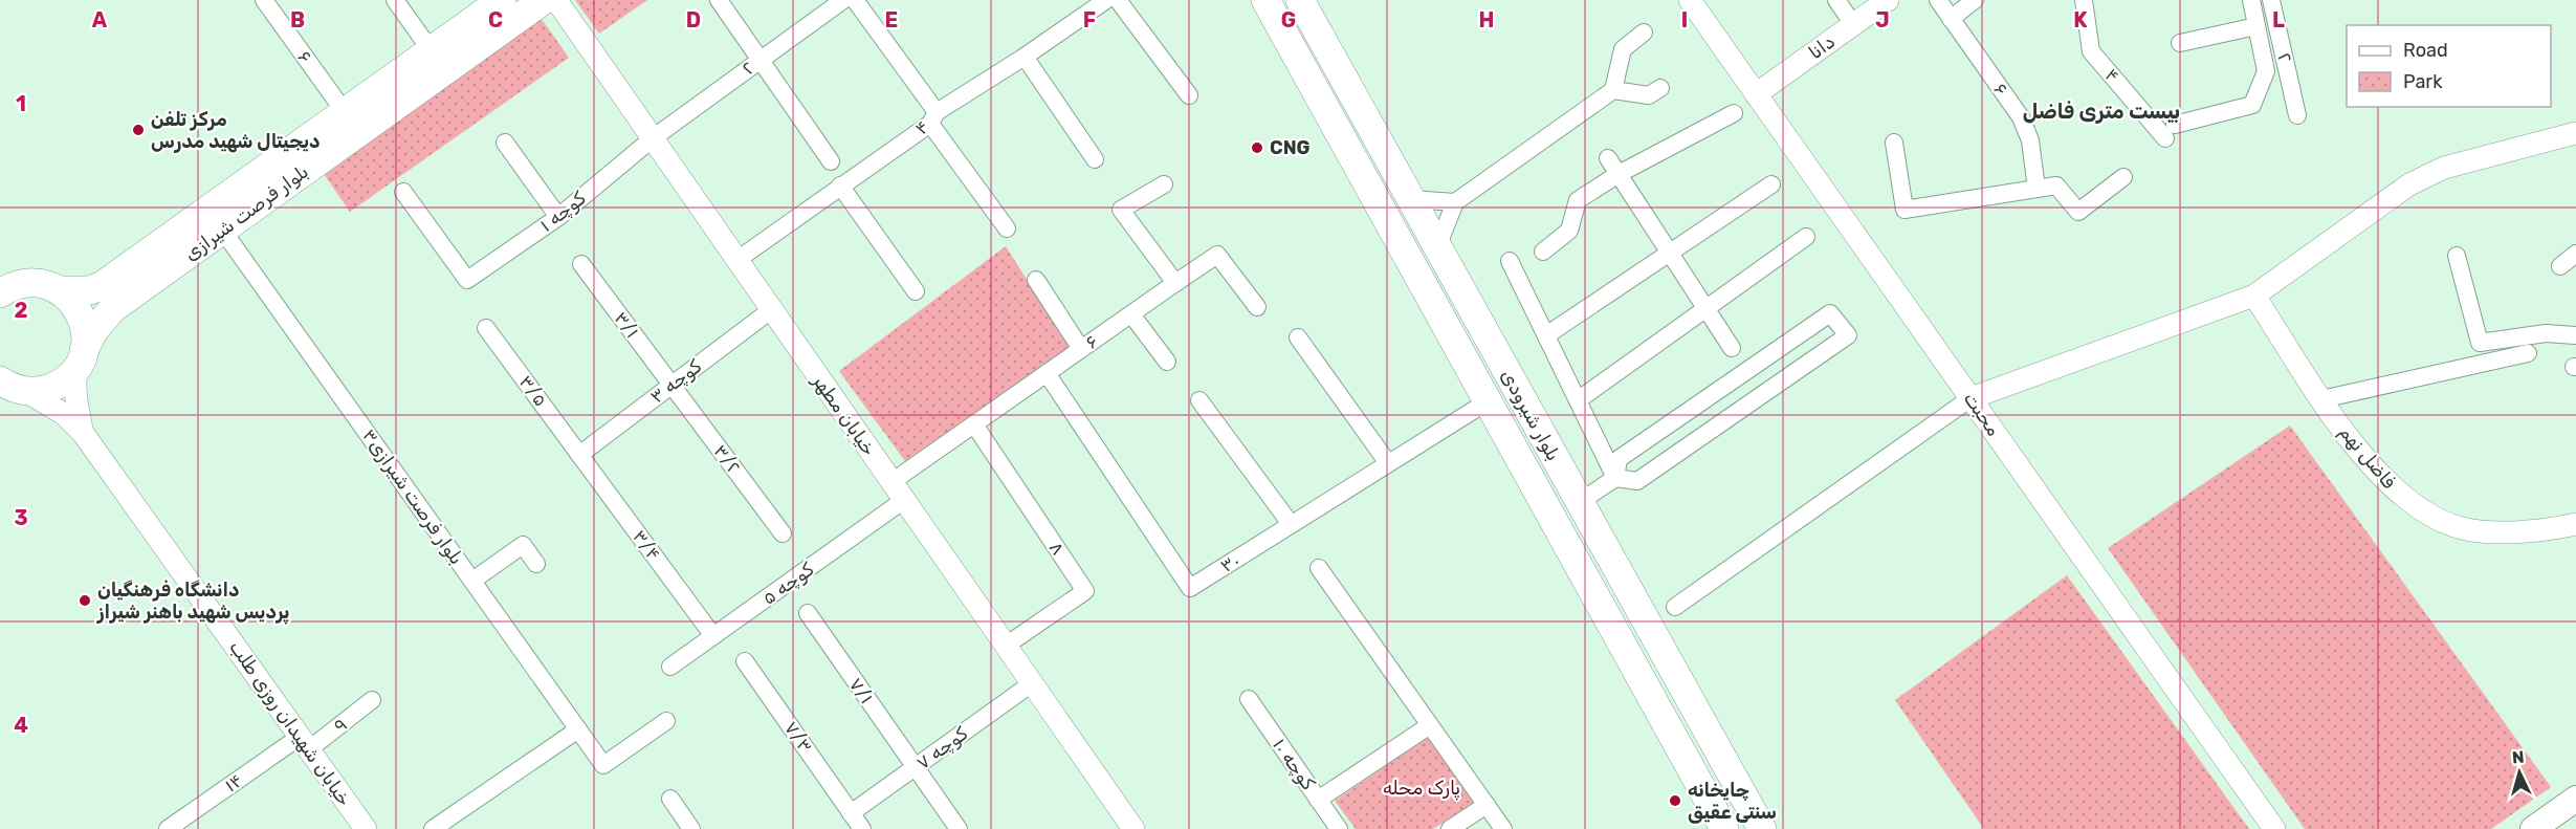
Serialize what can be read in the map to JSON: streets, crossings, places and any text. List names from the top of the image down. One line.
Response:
{"streets":{"main road":["بلوار فرصت شیرازی","بلوار شیرودی"],"street":["دانا","۶","۲","۴","کوچه ۱","۳/۱","کوچه ۳","۳/۵","محبت","خیابان مطهر","فاضل نهم","۳/۲","۳بلوار فرصت شیرازی","۳/۴","۸","۳۰","کوچه ۵","۷/۱","خیابان شهیدان روزی طلب","۹","۷/۳","کوچه ۷","کوچه ۱۰","۱۴"]},"crossings":[["دانا","محبت"],["۶","بلوار فرصت شیرازی"],["۶","خیابان مطهر"],["۶","۸"],["۶","۳۰"],["۶","کوچه ۵"],["۲","کوچه ۱"],["۲","خیابان مطهر"],["۴","خیابان مطهر"],["کوچه ۱","خیابان مطهر"],["بلوار فرصت شیرازی","۳بلوار فرصت شیرازی"],["بلوار فرصت شیرازی","خیابان شهیدان روزی طلب"],["۳/۱","کوچه ۳"],["۳/۱","۳/۲"],["کوچه ۳","۳/۵"],["کوچه ۳","خیابان مطهر"],["کوچه ۳","۳/۲"],["کوچه ۳","۳/۴"],["۳/۵","۳/۴"],["خیابان مطهر","۸"],["خیابان مطهر","کوچه ۵"],["خیابان مطهر","کوچه ۷"],["بلوار شیرودی","۳۰"],["۳/۴","کوچه ۵"],["۷/۱","کوچه ۷"],["خیابان شهیدان روزی طلب","۹"],["خیابان شهیدان روزی طلب","۱۴"],["۹","۱۴"],["۷/۳","کوچه ۷"]],"districts":["بیست متری فاضل"],"parks":["پارک محله"],"places":["مرکز تلفن دیجیتال شهید مدرس","CNG","دانشگاه فرهنگیان پردیس شهید باهنر شیراز","چایخانه سنتی عقیق"],"legend":["Road","Park"],"north":"top","grid":{"columns":["A","B","C","D","E","F","G","H","I","J","K","L"],"rows":["1","2","3","4"]}}
